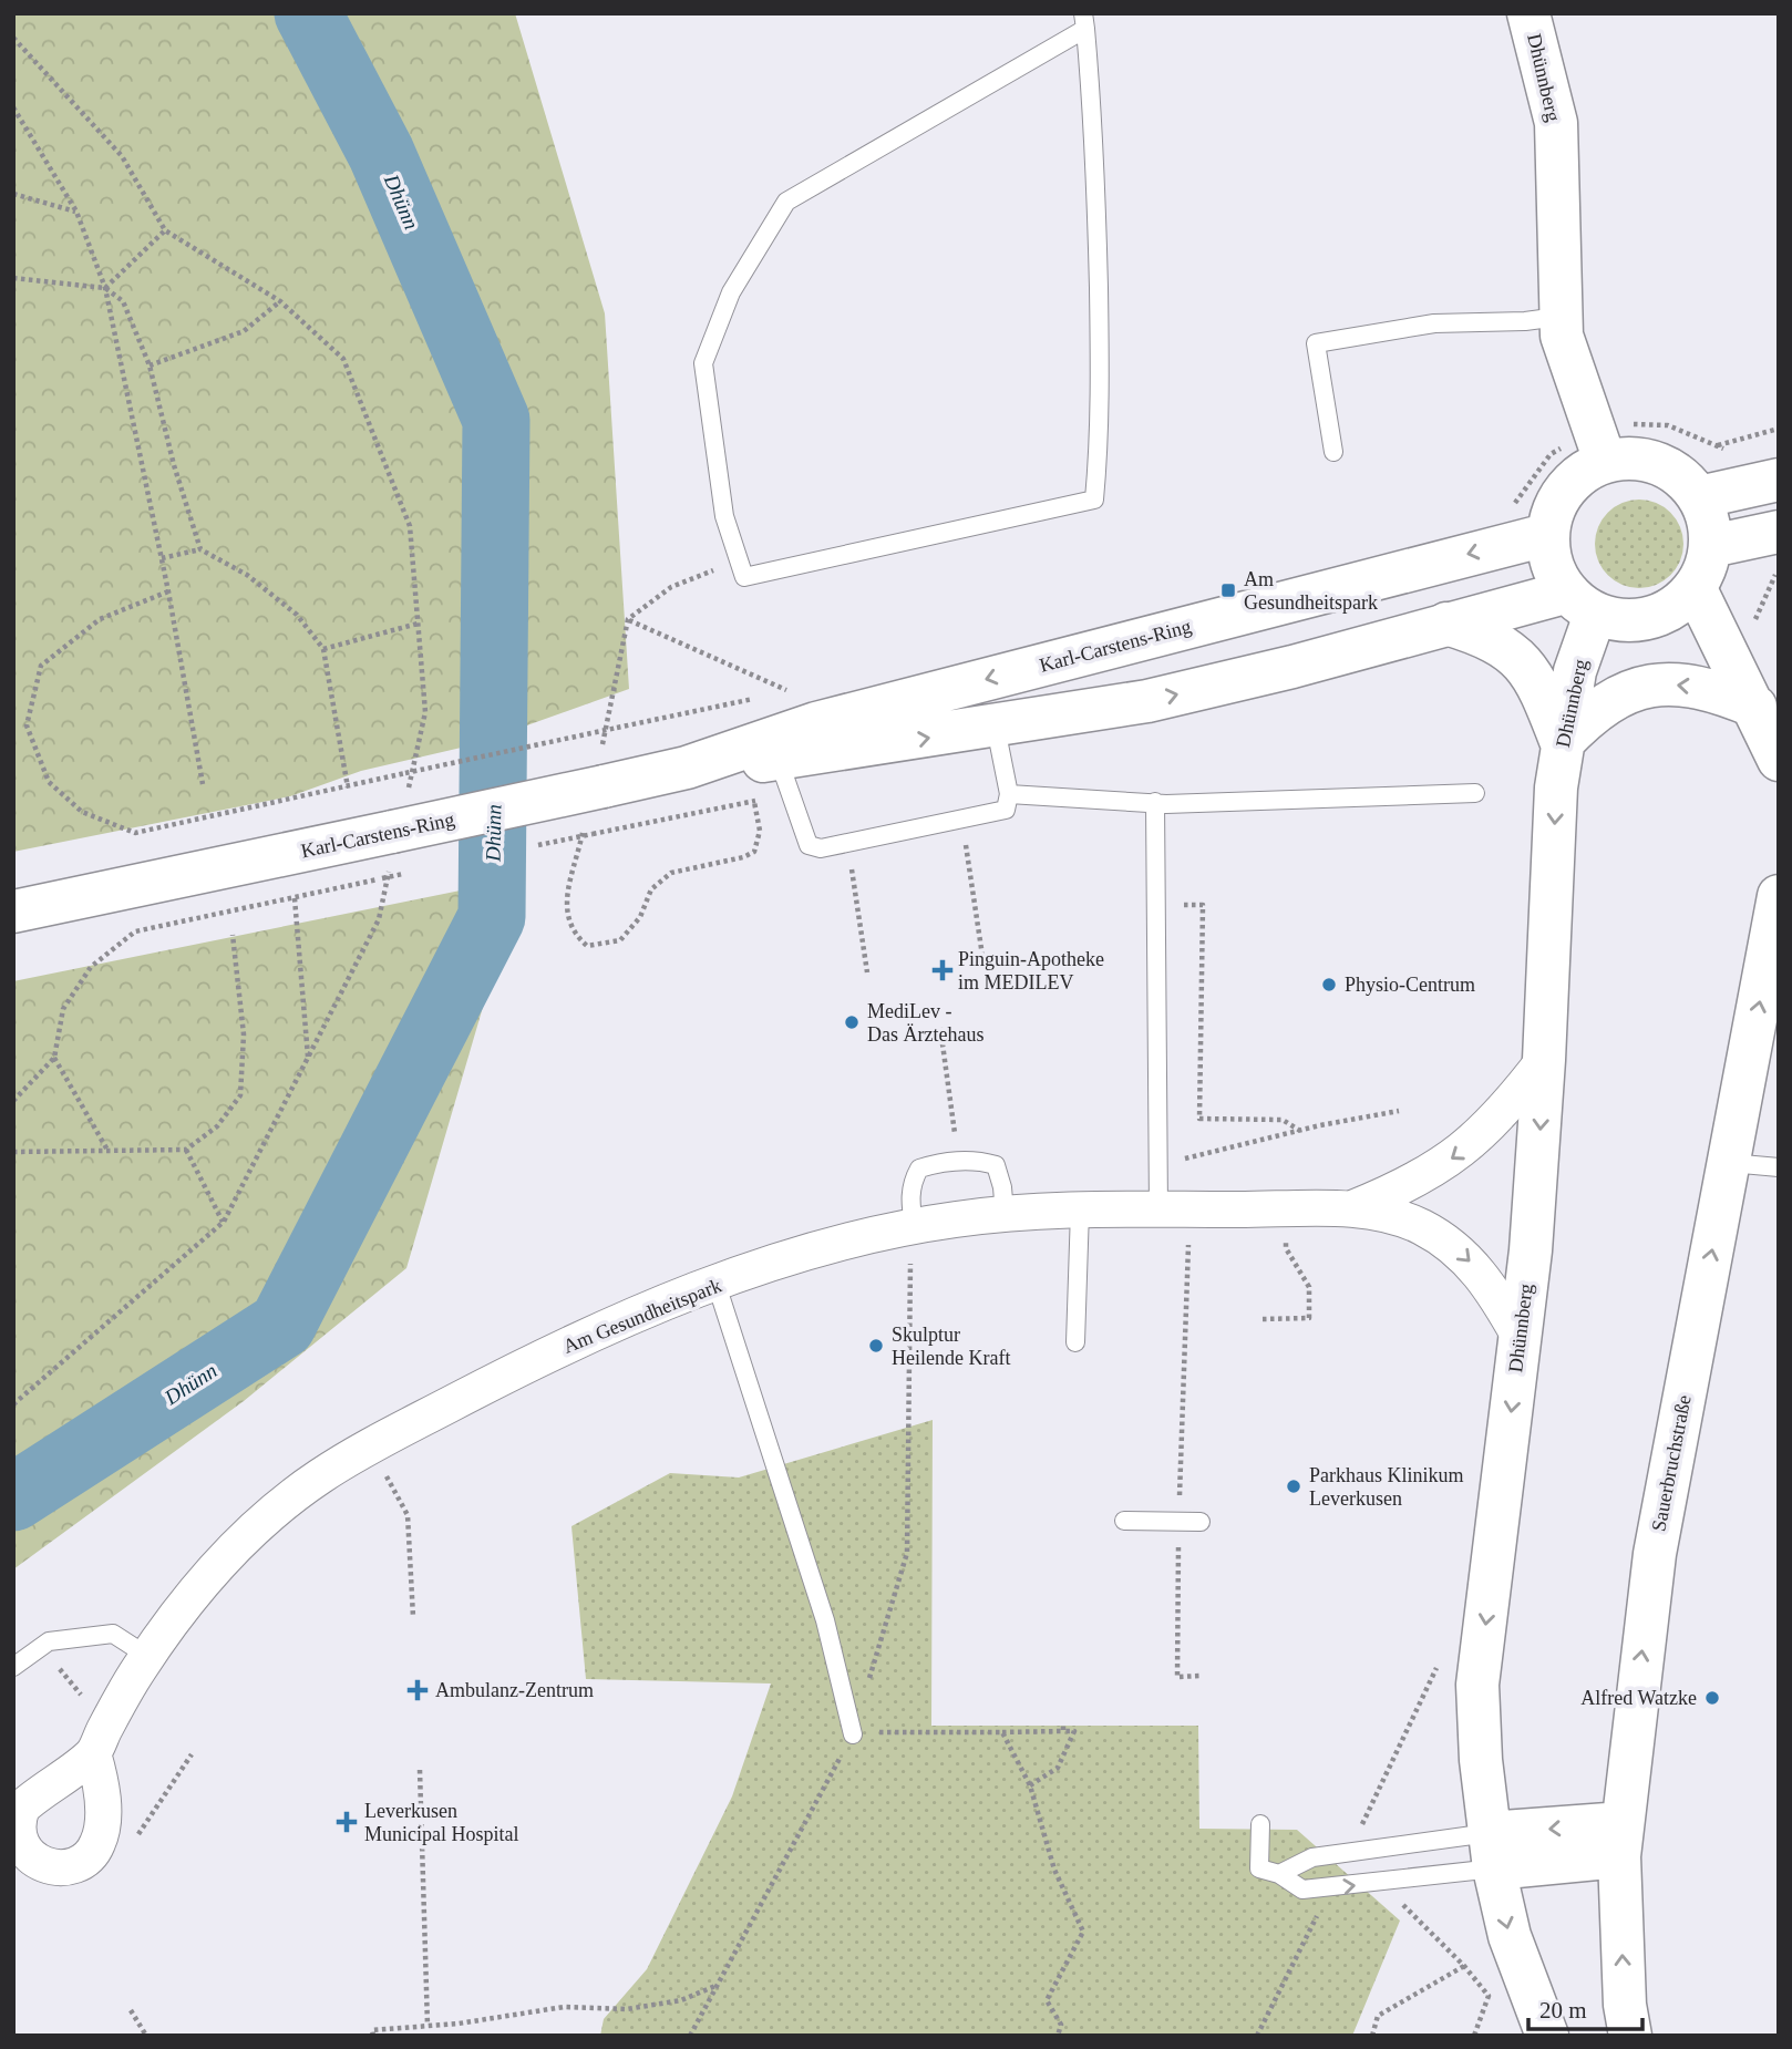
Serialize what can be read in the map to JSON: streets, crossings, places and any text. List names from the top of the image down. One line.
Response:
{"streets":{"street":["Dhünnberg","Karl-Carstens-Ring","Am Gesundheitspark","Sauerbruchstraße"]},"crossings":[["Dhünnberg","Karl-Carstens-Ring"],["Dhünnberg","Am Gesundheitspark"]],"one_way":["Dhünnberg","Sauerbruchstraße"],"water":["Dhünn"],"places":{"transit":["Am Gesundheitspark"],"health":["Pinguin-Apotheke im MEDILEV","Ambulanz-Zentrum","Leverkusen Municipal Hospital"],"other":["Physio-Centrum","MediLev - Das Ärztehaus","Skulptur Heilende Kraft","Parkhaus Klinikum Leverkusen","Alfred Watzke"]},"scale_bar":"20 m"}
